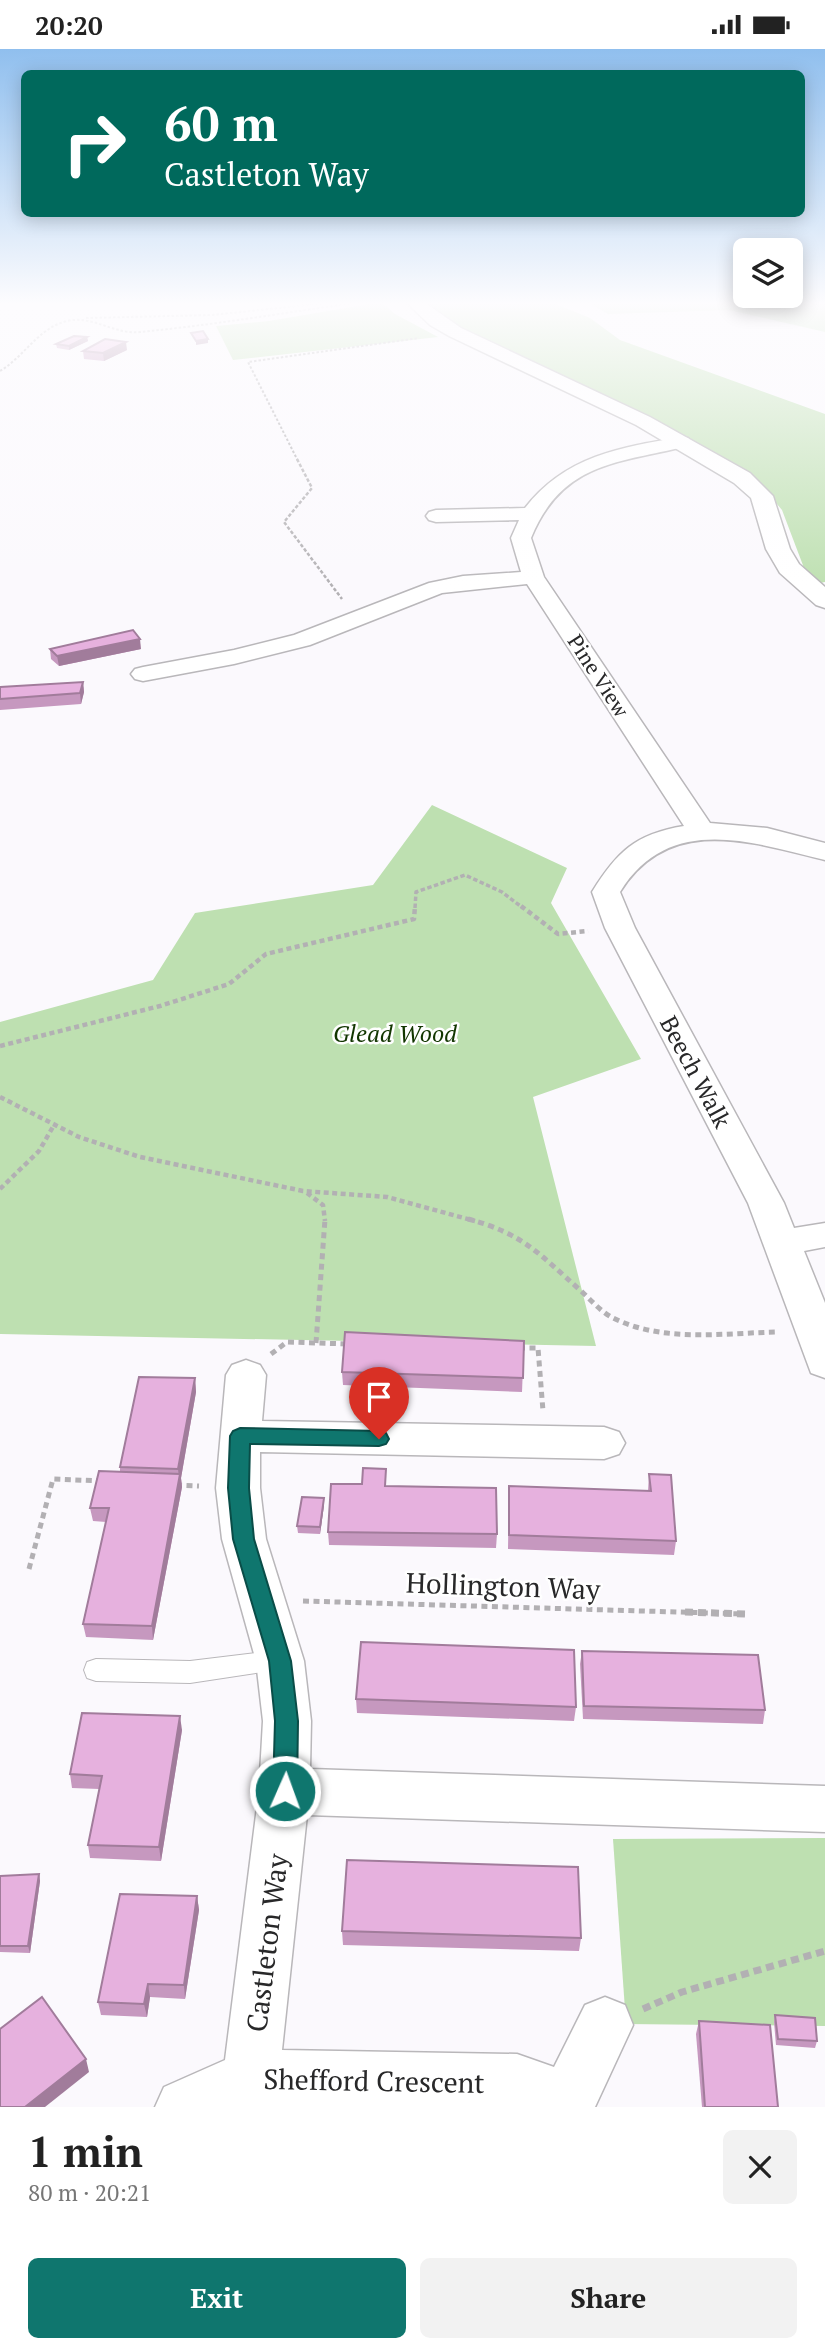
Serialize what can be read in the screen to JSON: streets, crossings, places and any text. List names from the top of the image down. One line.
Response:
{"streets":{"street":["Pine View","Beech Walk","Castleton Way","Shefford Crescent"],"path":["Hollington Way"]},"crossings":[["Pine View","Beech Walk"],["Hollington Way","Castleton Way"],["Castleton Way","Shefford Crescent"]],"parks":["Glead Wood"],"page":{"status":"20:20","turn":["60 m","Castleton Way"],"heading":["1 min","80 m · 20:21"],"buttons":["Exit","Share"]}}
